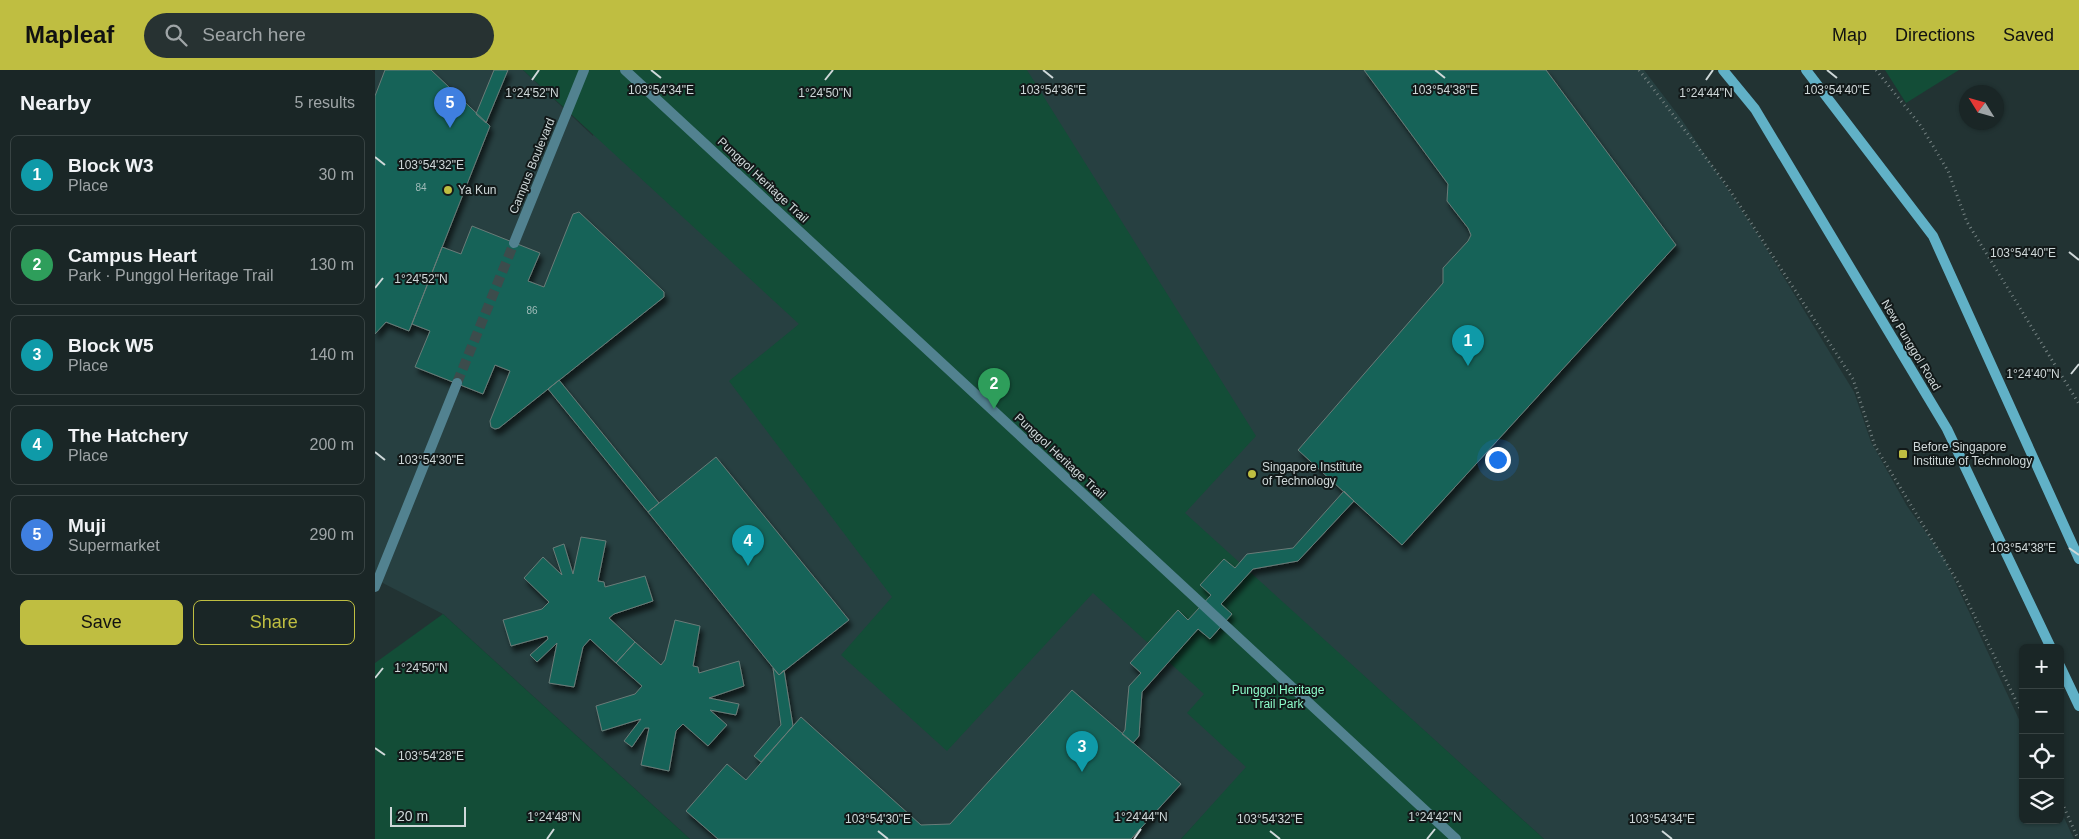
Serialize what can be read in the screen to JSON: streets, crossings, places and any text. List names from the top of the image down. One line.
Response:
{"streets":{"main road":["New Punggol Road"],"street":["Campus Boulevard","Punggol Heritage Trail"]},"parks":["Punggol Heritage Trail Park"],"places":{"other":["Ya Kun","Singapore Institute of Technology"],"transit":["Before Singapore Institute of Technology"]},"house_numbers":["84","86"],"scale_bar":"20 m","north":"top left","page":{"header":"Mapleaf","search":"Search here","nav":["Map","Directions","Saved"],"heading":["Nearby","5 results"],"pins":["5","1","2","4","3"],"list":[{"mark":"1","name":"Block W3","note":"Place","value":"30 m"},{"mark":"2","name":"Campus Heart","note":"Park · Punggol Heritage Trail","value":"130 m"},{"mark":"3","name":"Block W5","note":"Place","value":"140 m"},{"mark":"4","name":"The Hatchery","note":"Place","value":"200 m"},{"mark":"5","name":"Muji","note":"Supermarket","value":"290 m"}],"buttons":["Save","Share"],"map_buttons":["+","−"],"scale":"20 m"},"coordinates":["103°54'34\"E","103°54'36\"E","103°54'38\"E","103°54'40\"E","1°24'50\"N","1°24'52\"N","1°24'44\"N","103°54'32\"E","1°24'40\"N","103°54'30\"E","103°54'28\"E","1°24'48\"N","1°24'42\"N"]}
